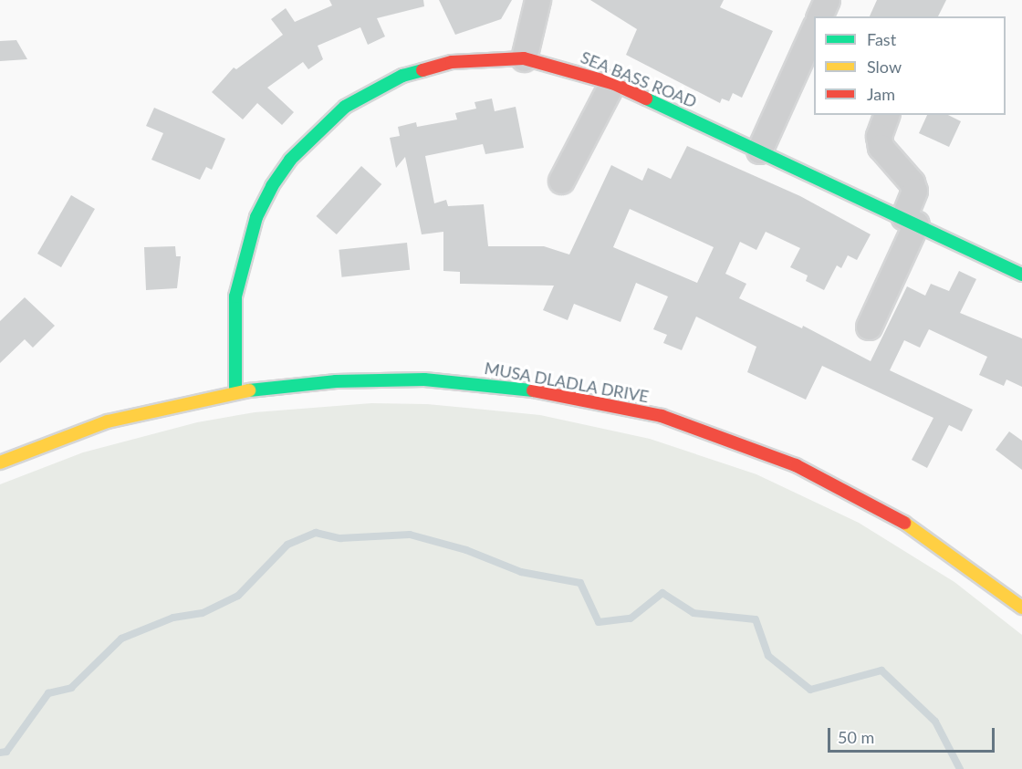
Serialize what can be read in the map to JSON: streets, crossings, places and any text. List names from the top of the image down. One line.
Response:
{"streets":{"street":["SEA BASS ROAD","MUSA DLADLA DRIVE"]},"crossings":[["SEA BASS ROAD","MUSA DLADLA DRIVE"]],"legend":["Fast","Slow","Jam"],"scale_bar":"50 m"}
